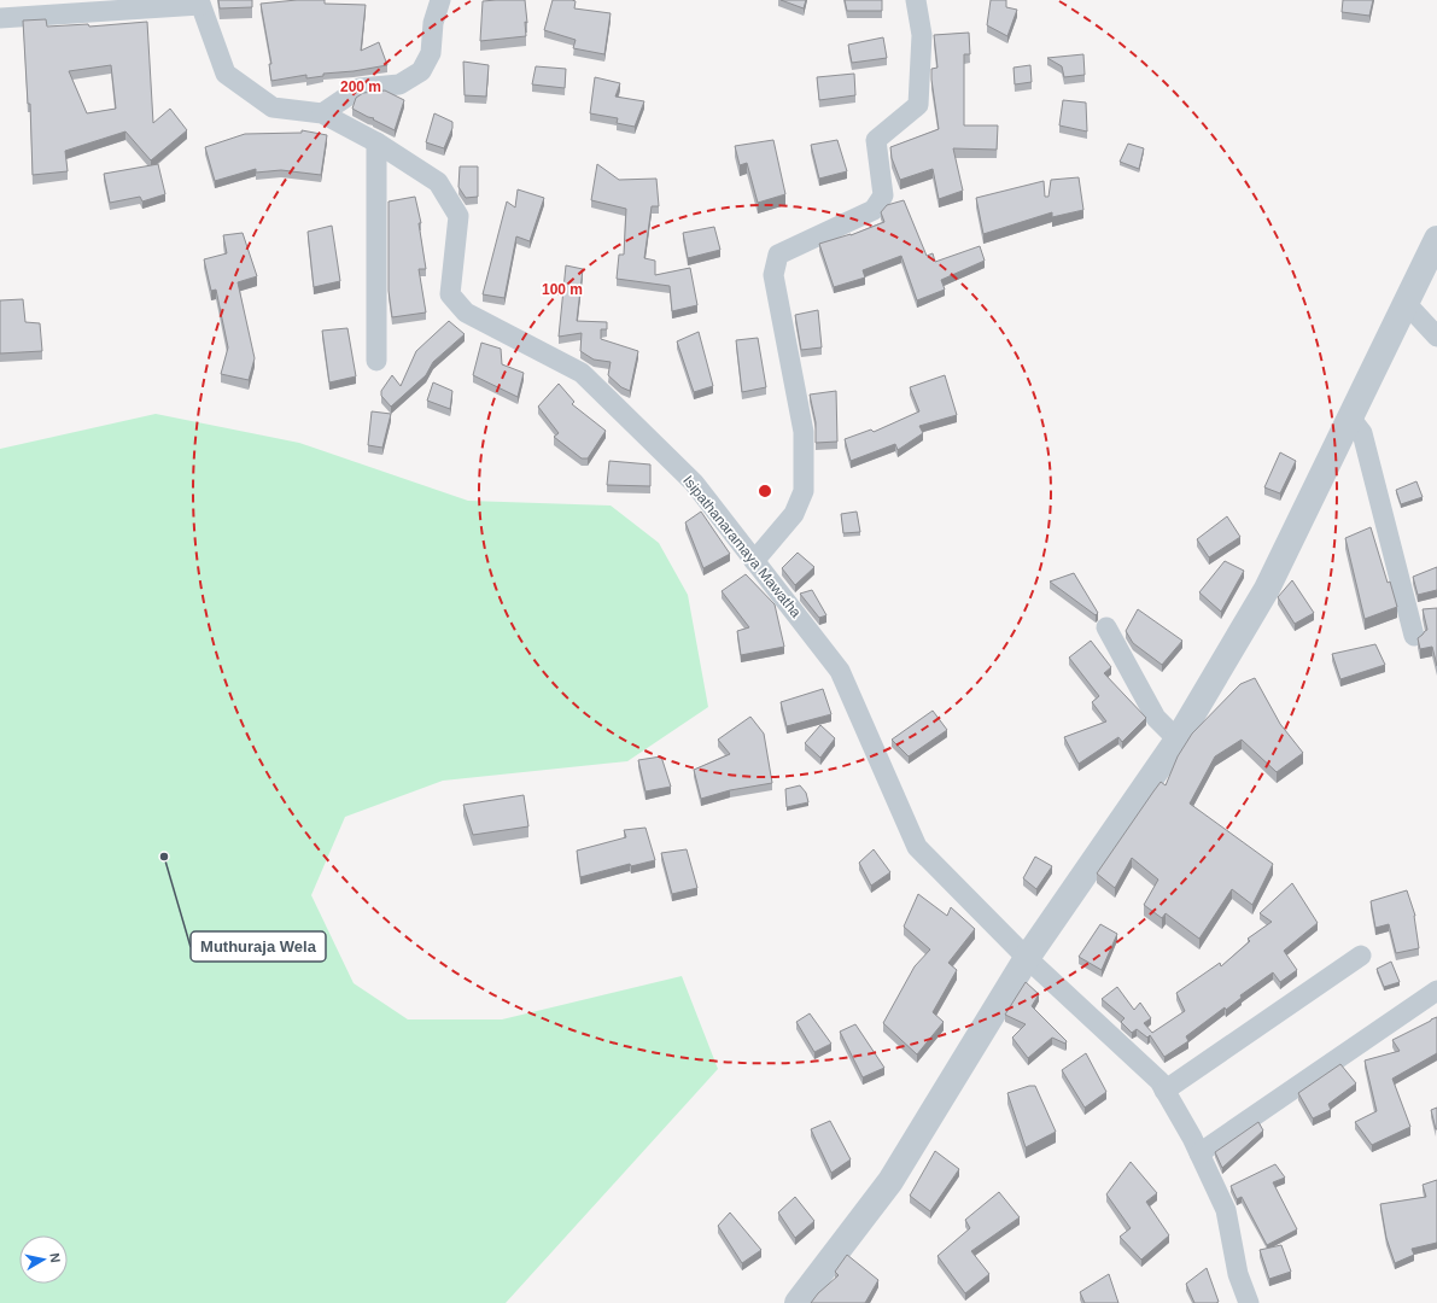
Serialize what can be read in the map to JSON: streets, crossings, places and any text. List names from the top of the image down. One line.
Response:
{"streets":{"street":["Isipathanaramaya Mawatha"]},"places":["Muthuraja Wela"],"north":"right","rings":["200 m","100 m"]}
